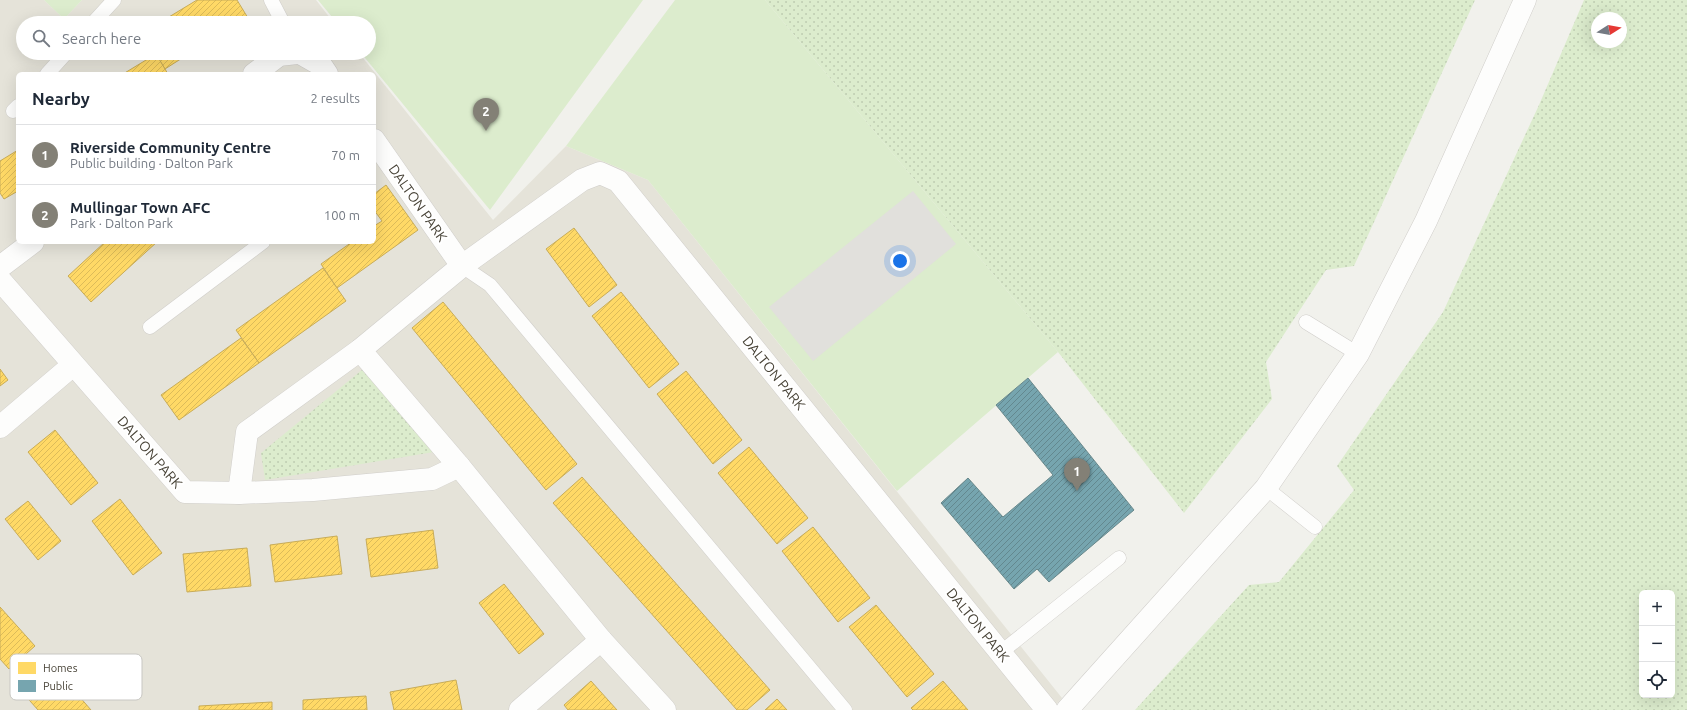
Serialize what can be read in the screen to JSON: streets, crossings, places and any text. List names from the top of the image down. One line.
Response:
{"streets":{"street":["DALTON PARK"]},"legend":["Homes","Public"],"north":"right","page":{"search":"Search here","heading":["Nearby","2 results"],"pins":["2","1"],"list":[{"mark":"1","name":"Riverside Community Centre","note":"Public building · Dalton Park","value":"70 m"},{"mark":"2","name":"Mullingar Town AFC","note":"Park · Dalton Park","value":"100 m"}],"map_buttons":["+","−"]}}
